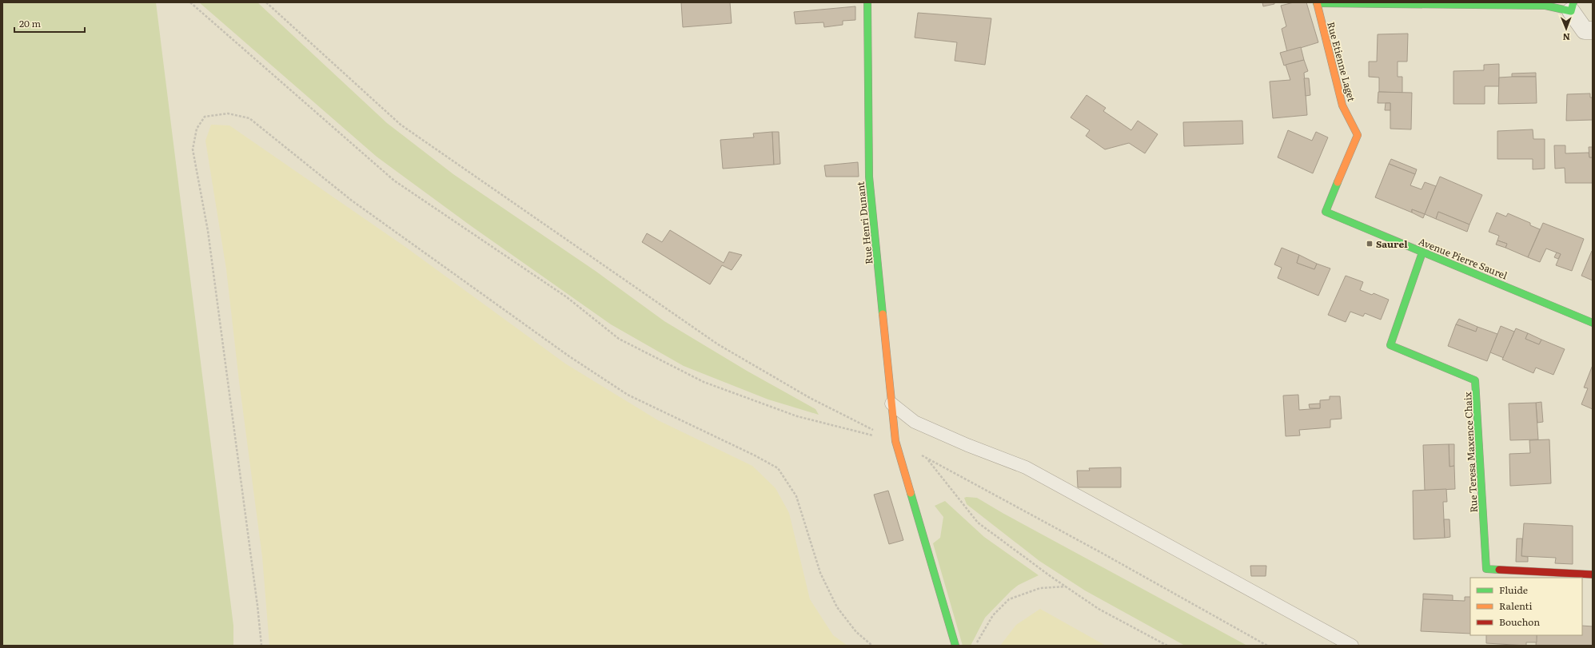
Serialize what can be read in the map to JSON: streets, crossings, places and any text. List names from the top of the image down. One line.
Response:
{"streets":{"street":["Rue Etienne Laget","Rue Henri Dunant","Avenue Pierre Saurel","Rue Teresa Maxence Chaix"]},"crossings":[["Rue Etienne Laget","Avenue Pierre Saurel"],["Avenue Pierre Saurel","Rue Teresa Maxence Chaix"]],"places":{"transit":["Saurel"]},"legend":["Fluide","Ralenti","Bouchon"],"scale_bar":"20 m","north":"bottom"}
